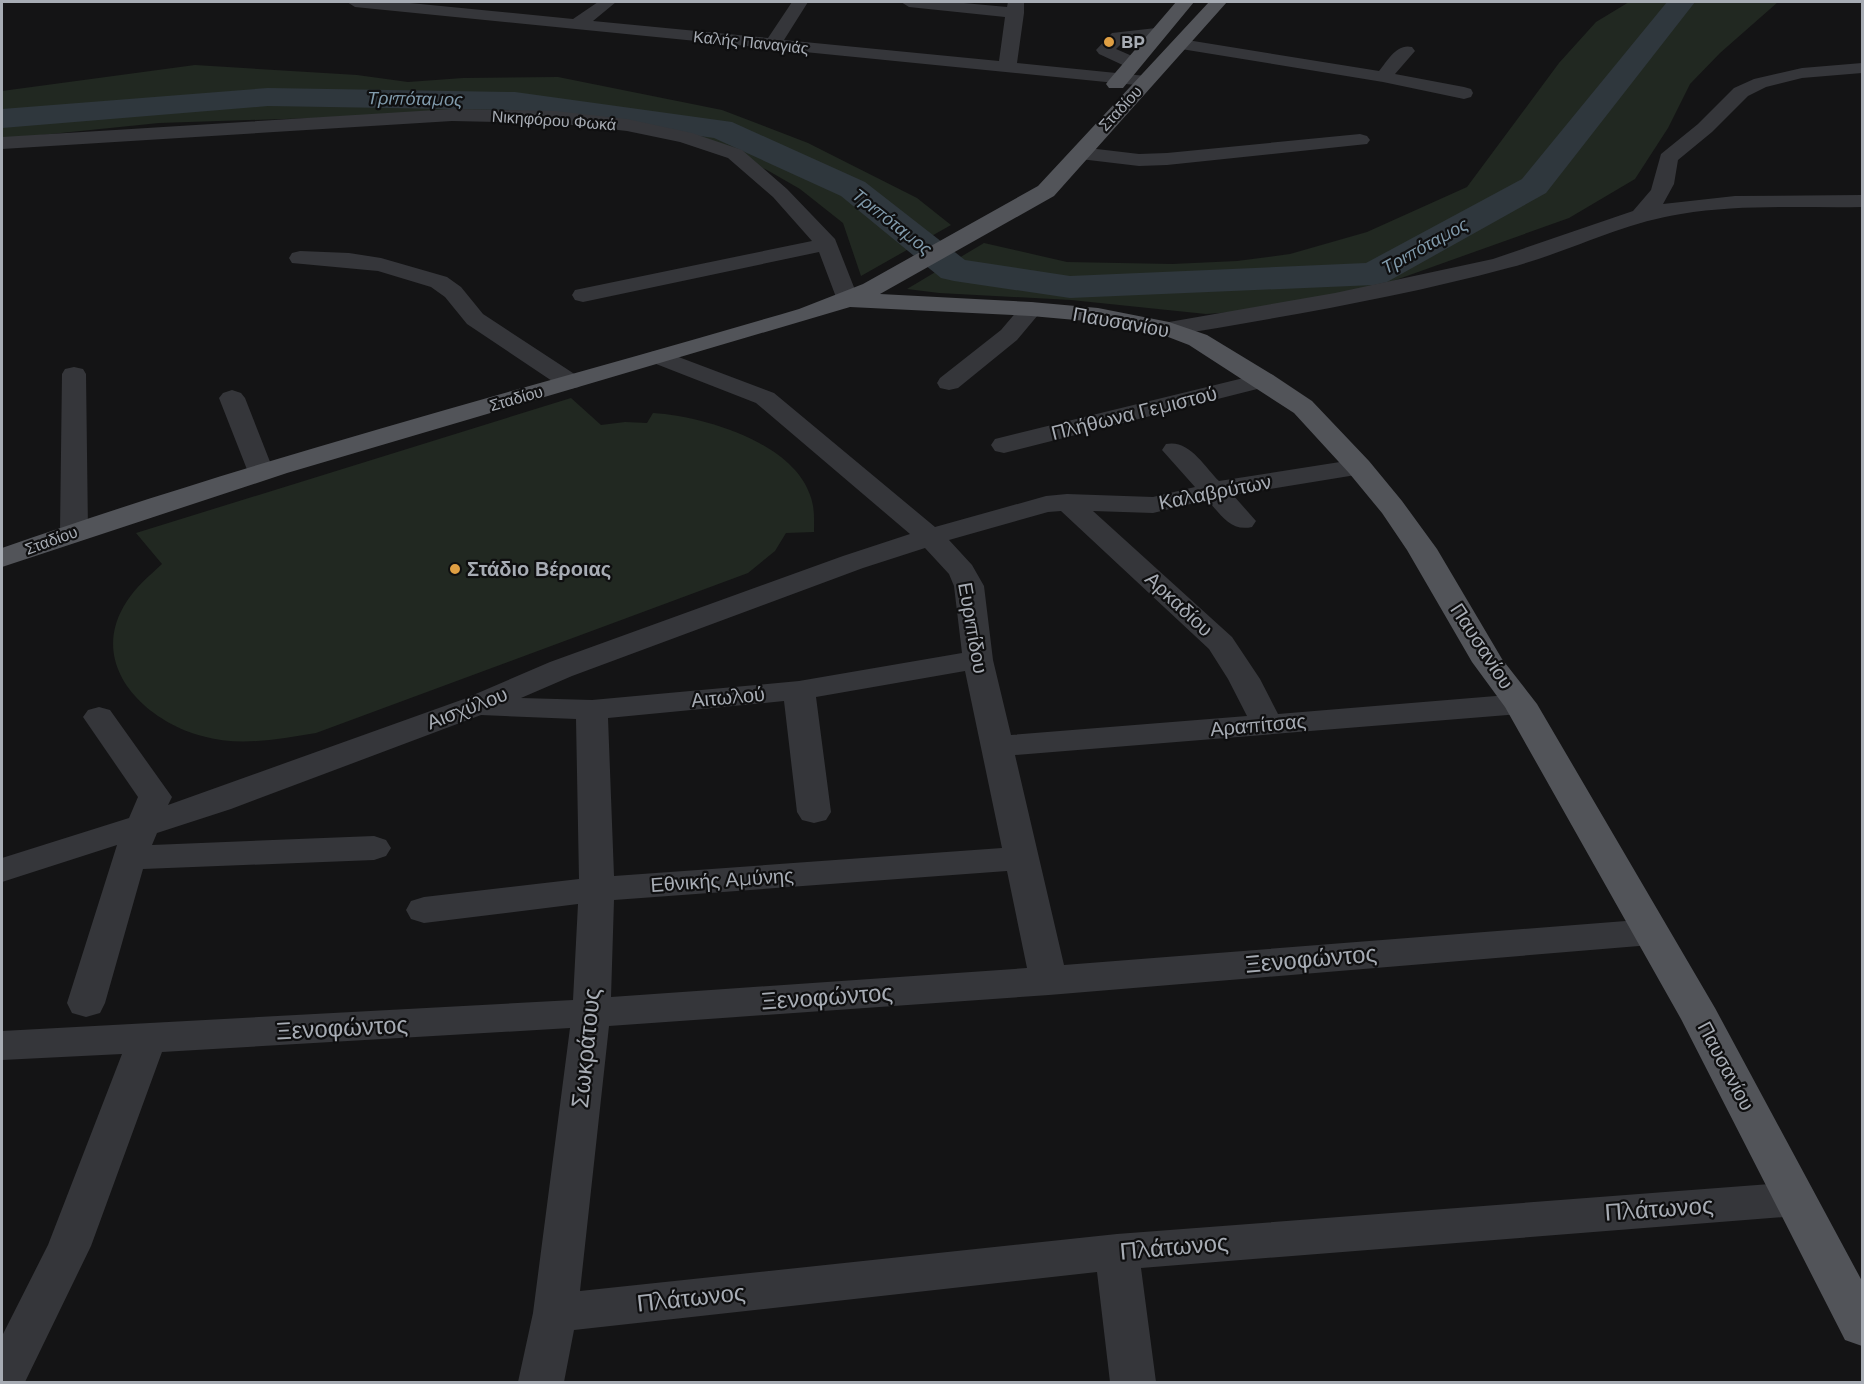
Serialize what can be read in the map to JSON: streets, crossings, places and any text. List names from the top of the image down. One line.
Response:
{"streets":{"main road":["Σταδίου","Παυσανίου"],"street":["Καλής Παναγιάς","Νικηφόρου Φωκά","Πλήθωνα Γεμιστού","Καλαβρύτων","Αρκαδίου","Ευριπίδου","Αιτωλού","Αισχύλου","Αραπίτσας","Εθνικής Αμύνης","Ξενοφώντος","Σωκράτους","Πλάτωνος"]},"crossings":[["Καλής Παναγιάς","Σταδίου"],["Σταδίου","Νικηφόρου Φωκά"],["Σταδίου","Παυσανίου"],["Σταδίου","Ευριπίδου"],["Νικηφόρου Φωκά","Παυσανίου"],["Παυσανίου","Πλήθωνα Γεμιστού"],["Παυσανίου","Καλαβρύτων"],["Παυσανίου","Αραπίτσας"],["Παυσανίου","Ξενοφώντος"],["Παυσανίου","Πλάτωνος"],["Καλαβρύτων","Αρκαδίου"],["Καλαβρύτων","Ευριπίδου"],["Καλαβρύτων","Αισχύλου"],["Αρκαδίου","Αραπίτσας"],["Ευριπίδου","Αιτωλού"],["Ευριπίδου","Αισχύλου"],["Ευριπίδου","Αραπίτσας"],["Ευριπίδου","Εθνικής Αμύνης"],["Ευριπίδου","Ξενοφώντος"],["Αιτωλού","Αισχύλου"],["Αιτωλού","Σωκράτους"],["Εθνικής Αμύνης","Σωκράτους"],["Ξενοφώντος","Σωκράτους"],["Σωκράτους","Πλάτωνος"]],"water":["Τριπόταμος"],"places":["BP","Στάδιο Βέροιας"]}
